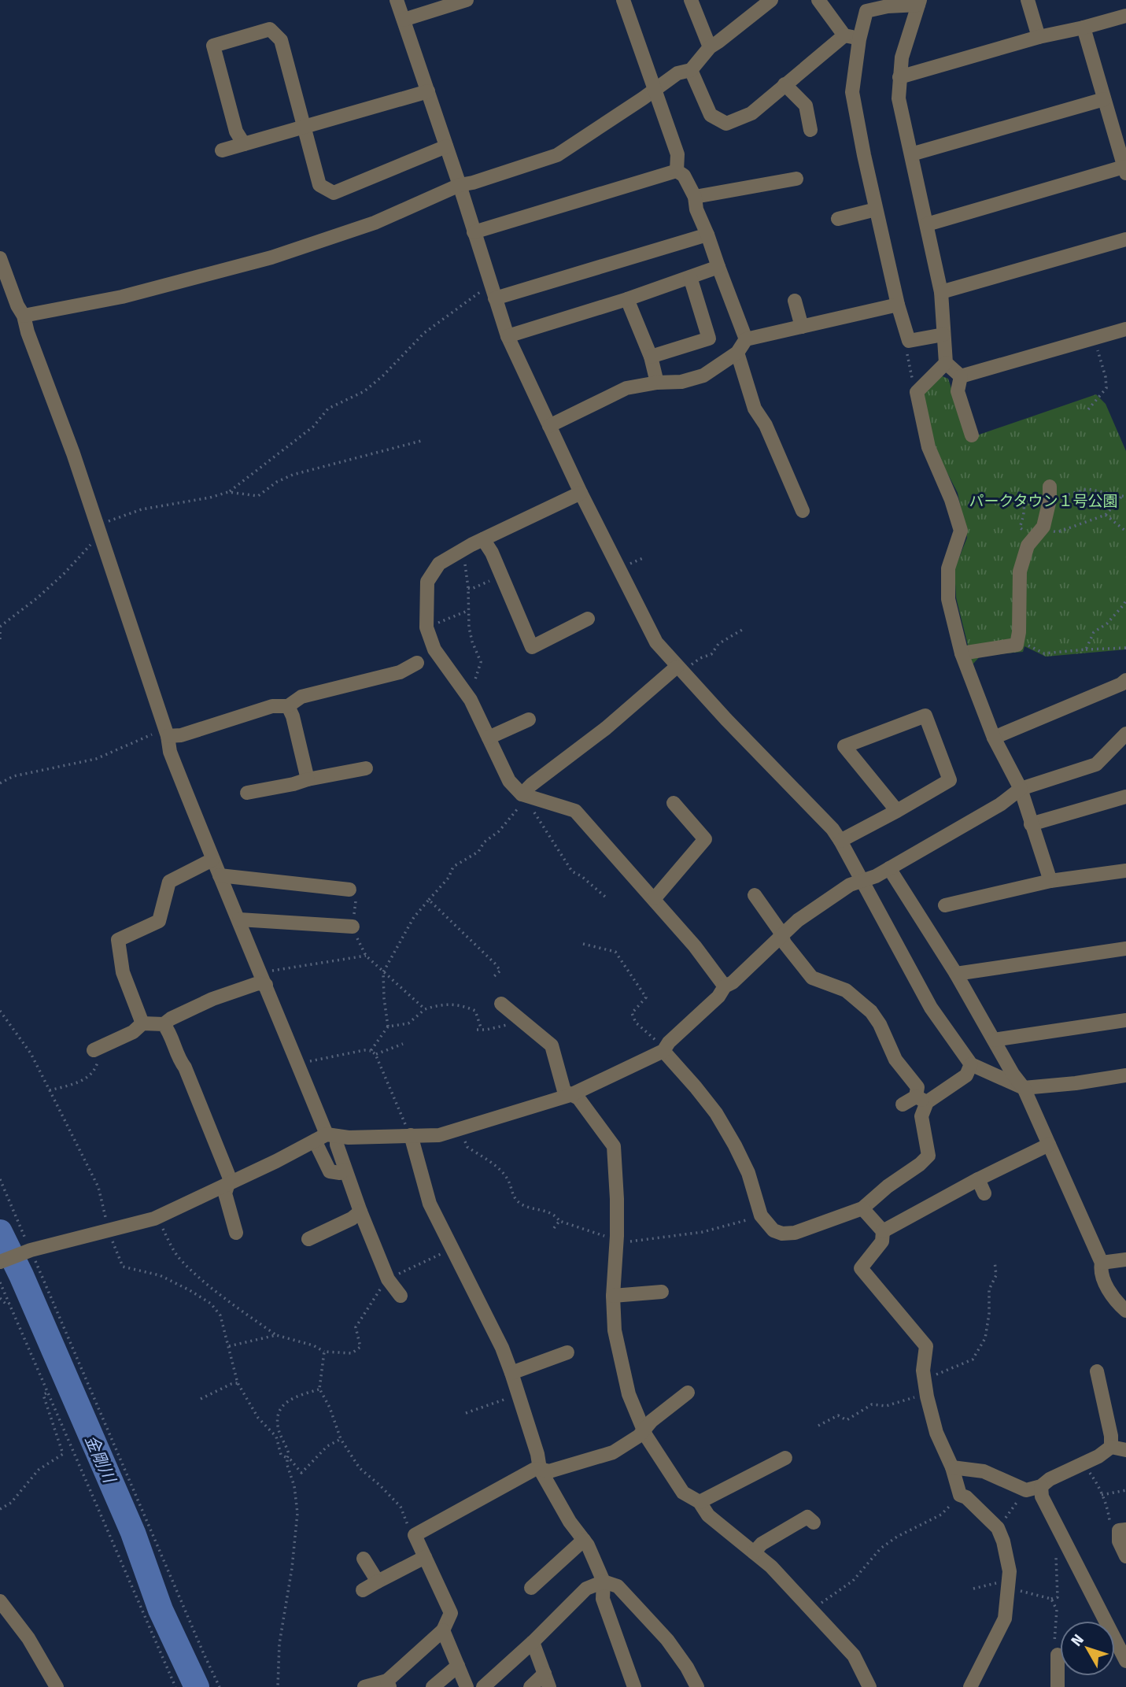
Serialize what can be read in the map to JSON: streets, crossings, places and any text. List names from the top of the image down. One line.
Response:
{"water":["金剛川"],"parks":["パークタウン１号公園"],"north":"top left"}
